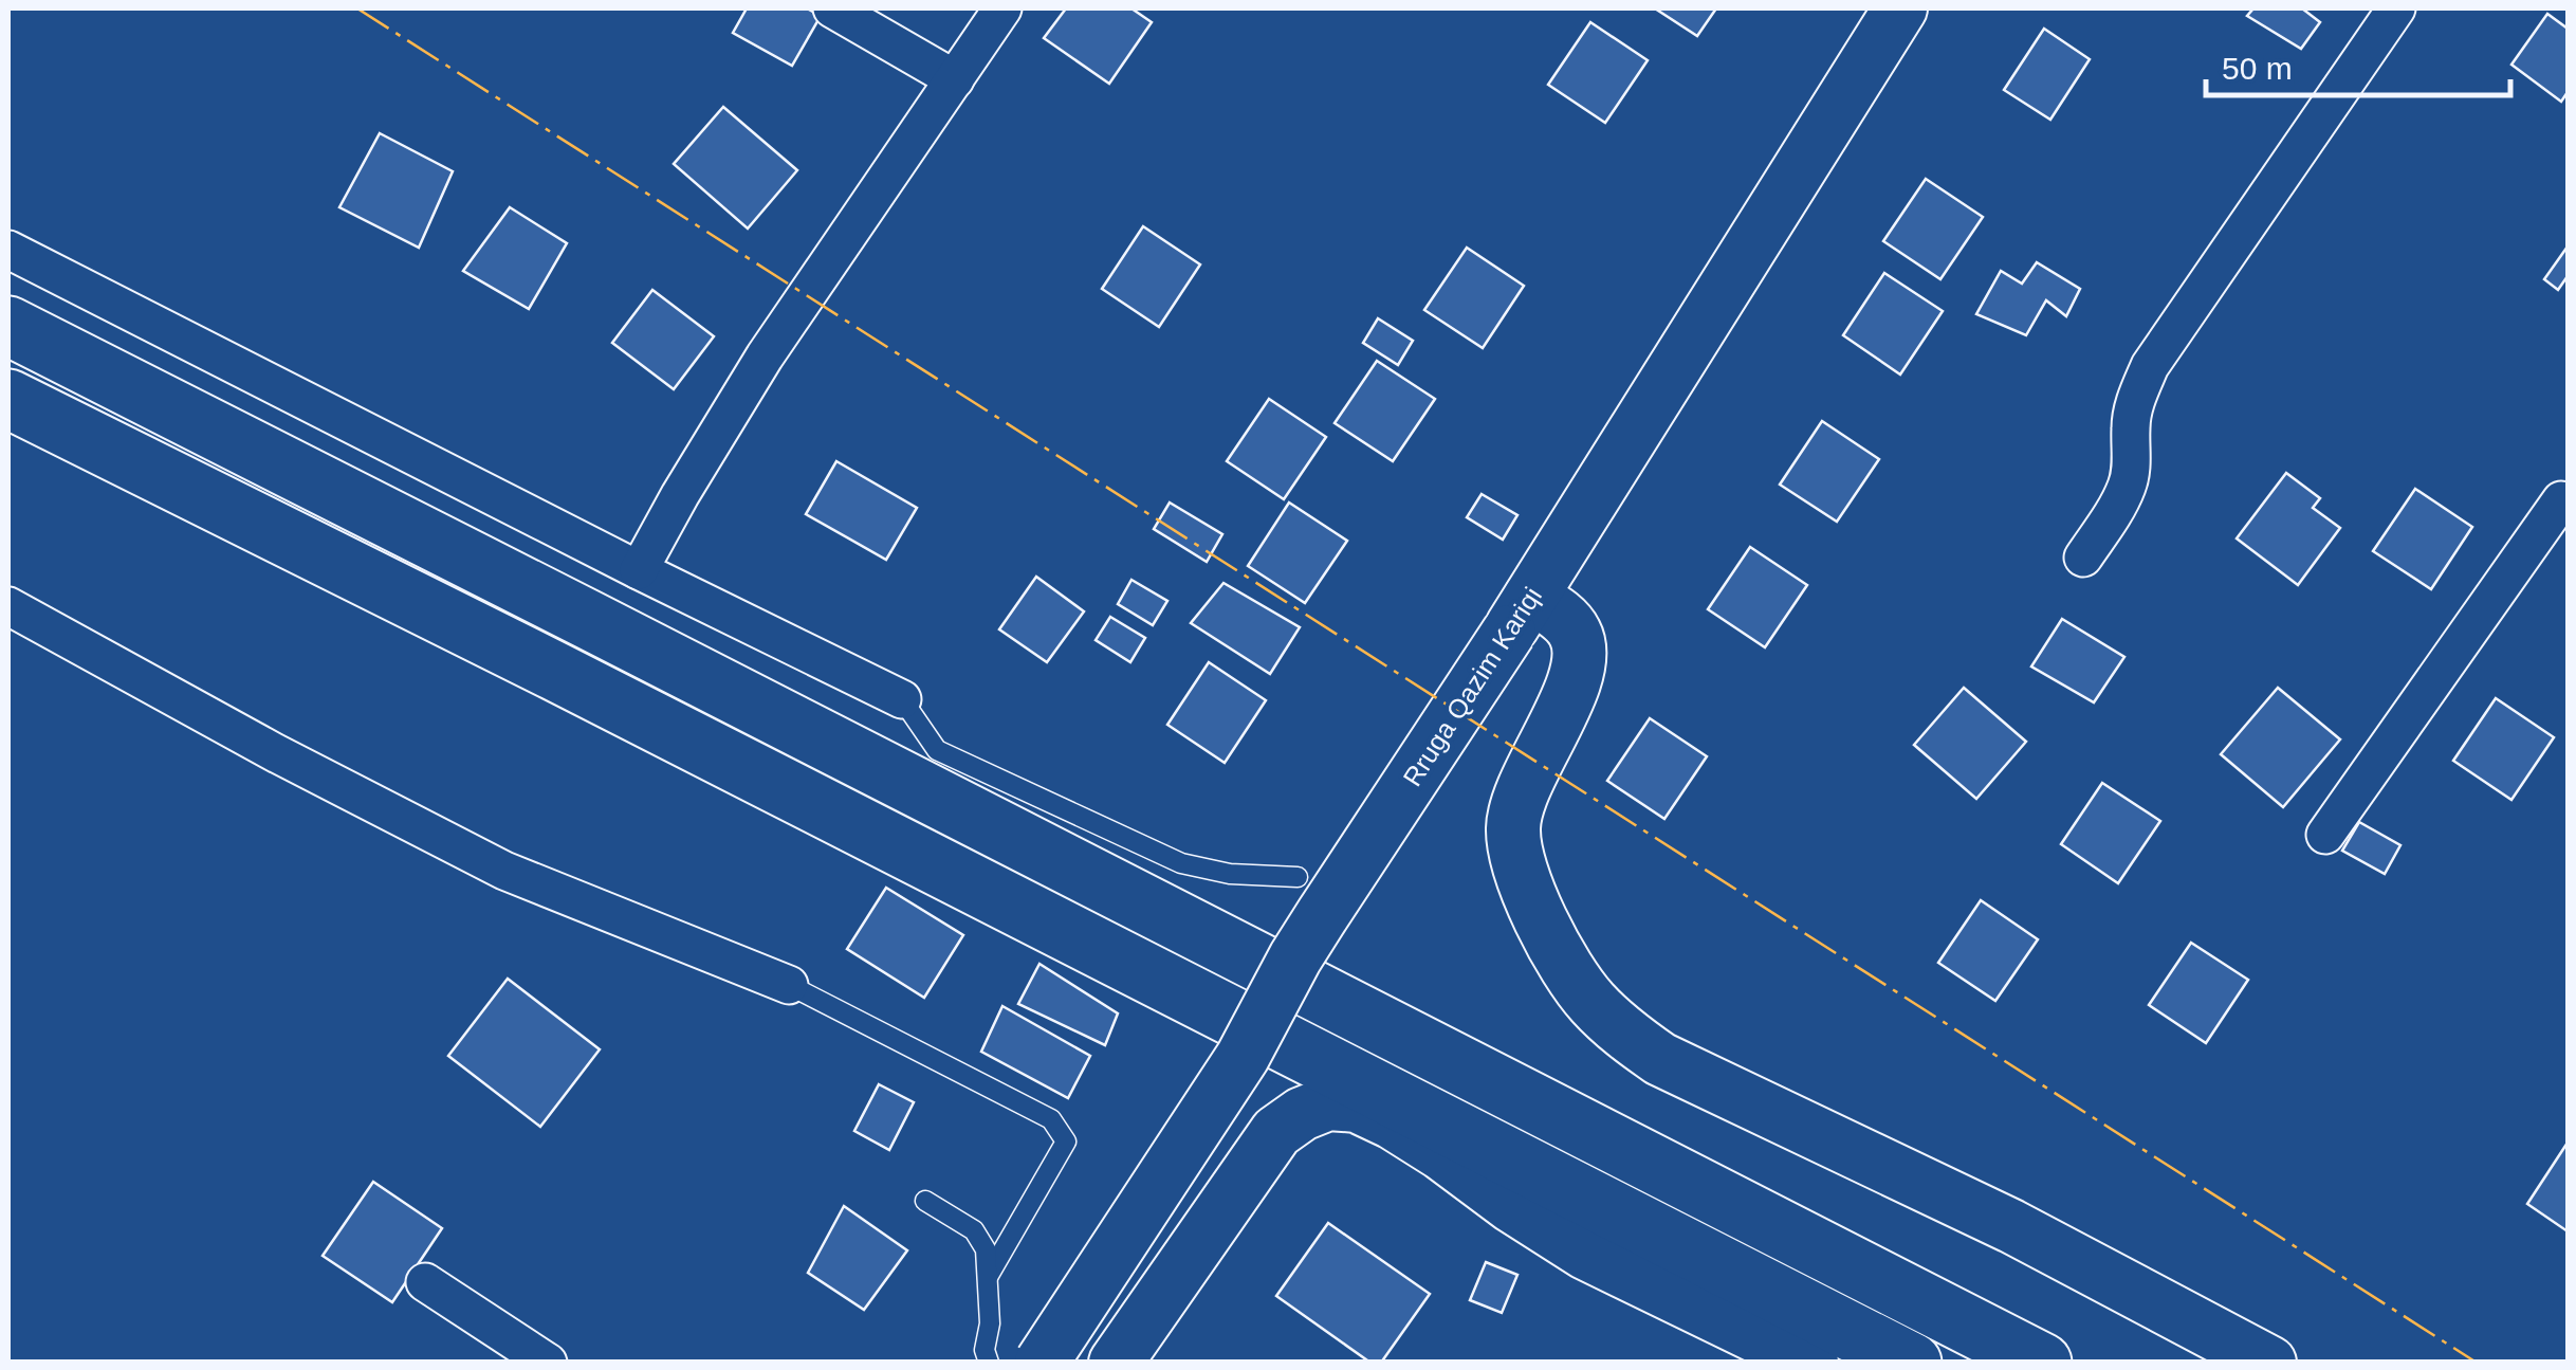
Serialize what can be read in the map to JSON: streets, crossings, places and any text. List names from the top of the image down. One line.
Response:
{"streets":{"street":["Rruga Qazim Kariqi"]},"scale_bar":"50 m"}
